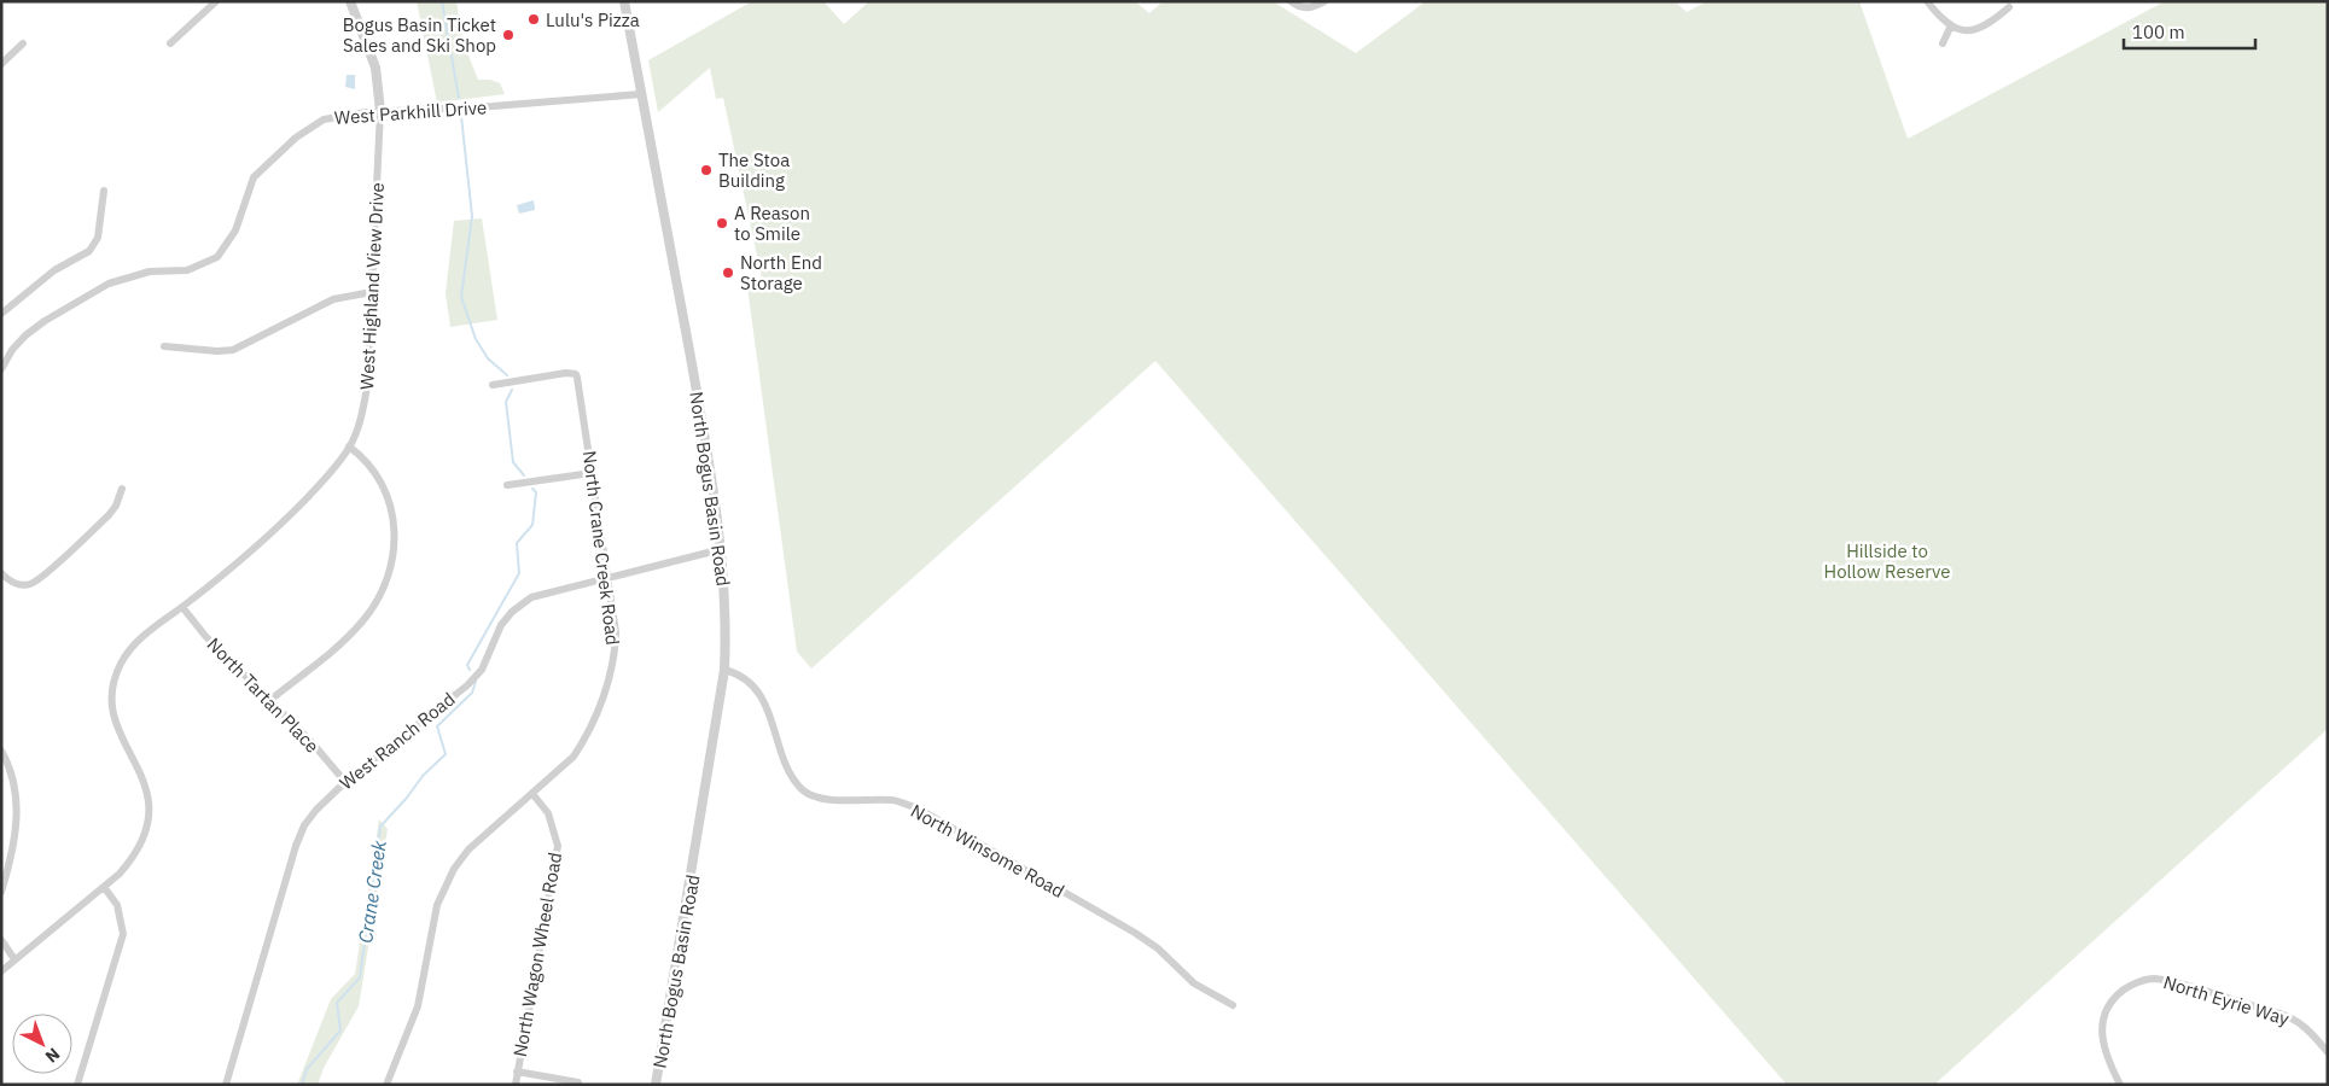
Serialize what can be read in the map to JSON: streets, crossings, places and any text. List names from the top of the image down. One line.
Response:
{"streets":{"street":["West Parkhill Drive","West Highland View Drive","North Bogus Basin Road","North Crane Creek Road","North Tartan Place","West Ranch Road","North Winsome Road","North Wagon Wheel Road","North Eyrie Way"]},"crossings":[["West Parkhill Drive","West Highland View Drive"],["West Parkhill Drive","North Bogus Basin Road"],["West Highland View Drive","North Tartan Place"],["North Bogus Basin Road","West Ranch Road"],["North Bogus Basin Road","North Winsome Road"],["North Crane Creek Road","West Ranch Road"],["North Crane Creek Road","North Wagon Wheel Road"],["North Tartan Place","West Ranch Road"]],"water":["Crane Creek"],"parks":["Hillside to Hollow Reserve"],"places":["Lulu's Pizza","Bogus Basin Ticket Sales and Ski Shop","The Stoa Building","A Reason to Smile","North End Storage"],"scale_bar":"100 m","north":"bottom right"}
